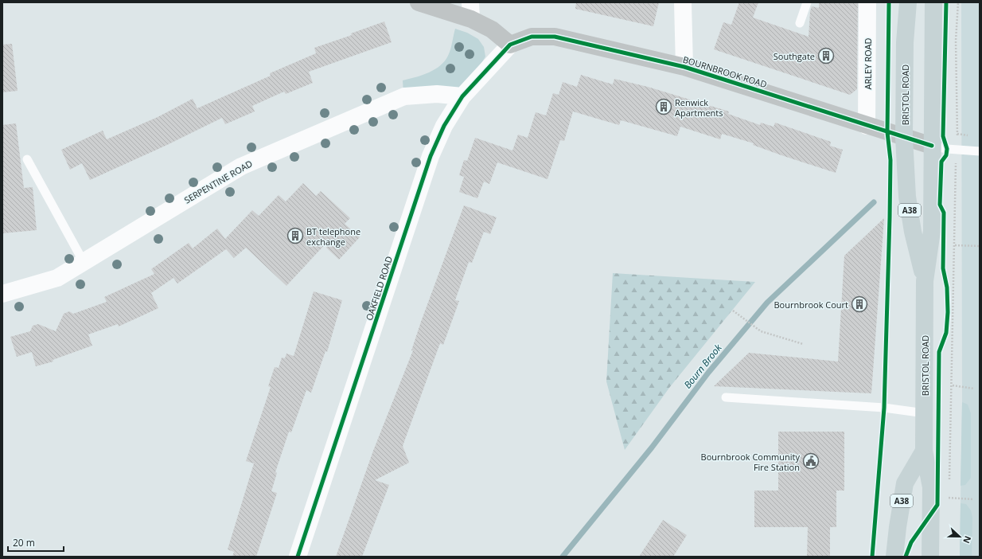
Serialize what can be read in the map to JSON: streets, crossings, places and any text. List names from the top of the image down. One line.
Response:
{"streets":{"highway":["BRISTOL ROAD","A38"],"street":["ARLEY ROAD","BOURNBROOK ROAD","SERPENTINE ROAD","OAKFIELD ROAD"]},"crossings":[["ARLEY ROAD","BOURNBROOK ROAD"],["BOURNBROOK ROAD","BRISTOL ROAD"],["BOURNBROOK ROAD","OAKFIELD ROAD"],["SERPENTINE ROAD","OAKFIELD ROAD"]],"water":["Bourn Brook"],"places":{"building":["Southgate","Renwick Apartments","BT telephone exchange","Bournbrook Court"],"public building":["Bournbrook Community Fire Station"]},"scale_bar":"20 m","north":"right"}
